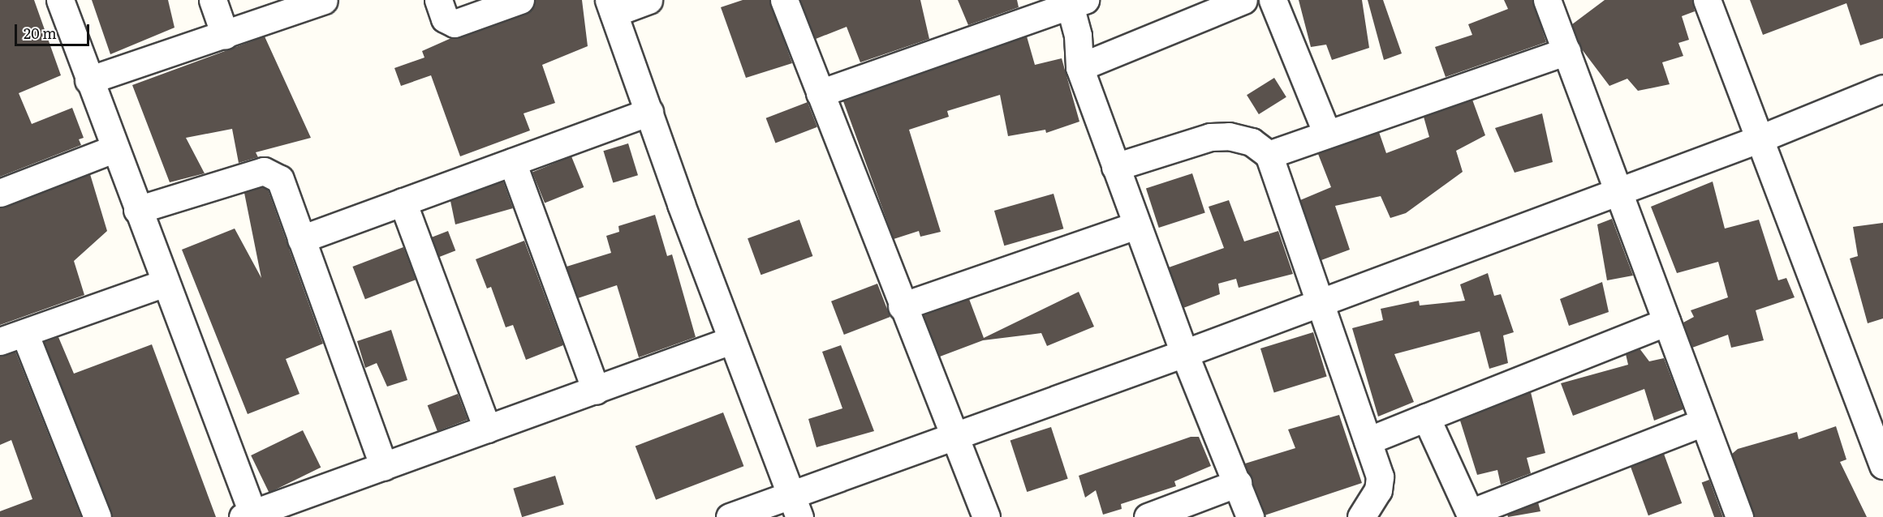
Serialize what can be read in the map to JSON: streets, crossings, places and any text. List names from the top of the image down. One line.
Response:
{"scale_bar":"20 m"}
